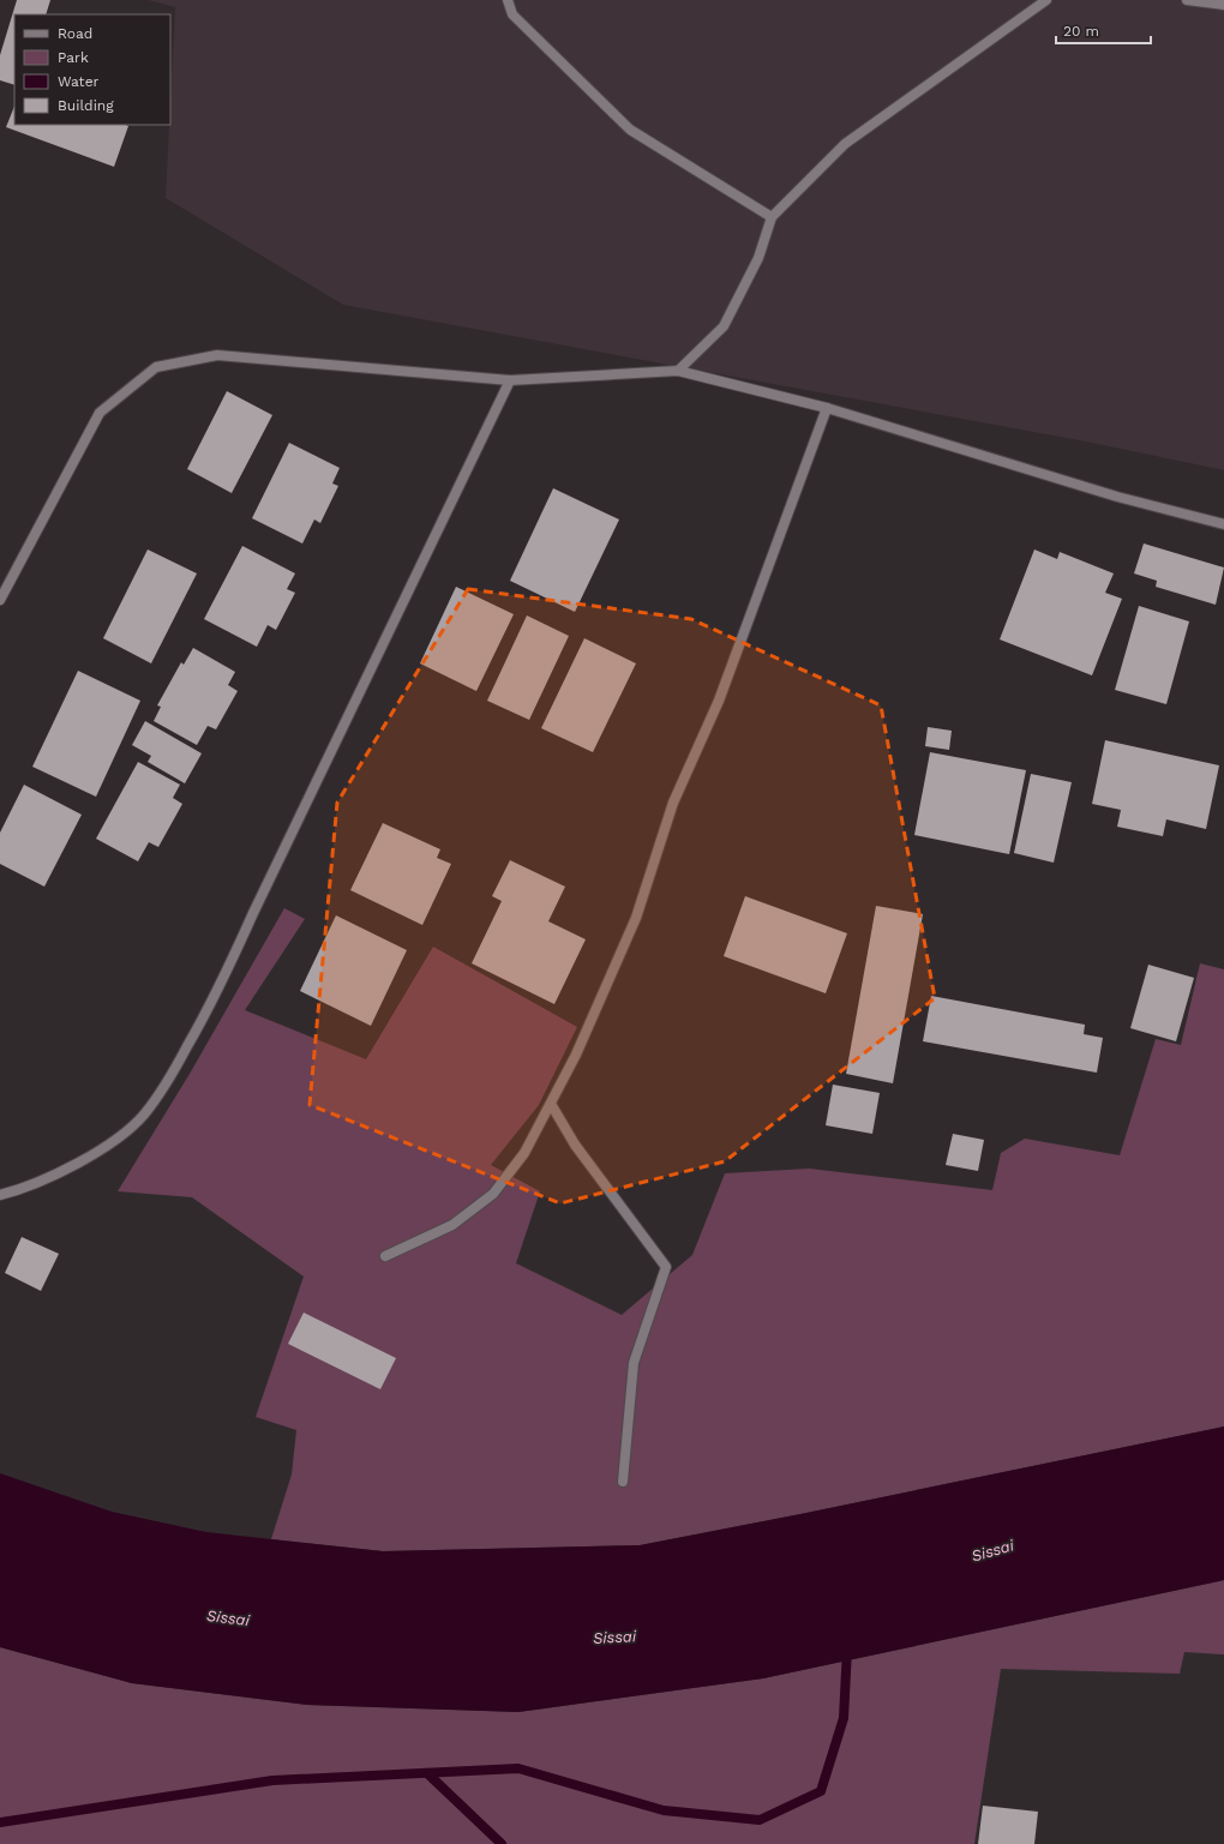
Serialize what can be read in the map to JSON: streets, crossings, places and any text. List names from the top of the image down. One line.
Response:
{"water":["Sissai"],"legend":["Road","Park","Water","Building"],"scale_bar":"20 m"}
